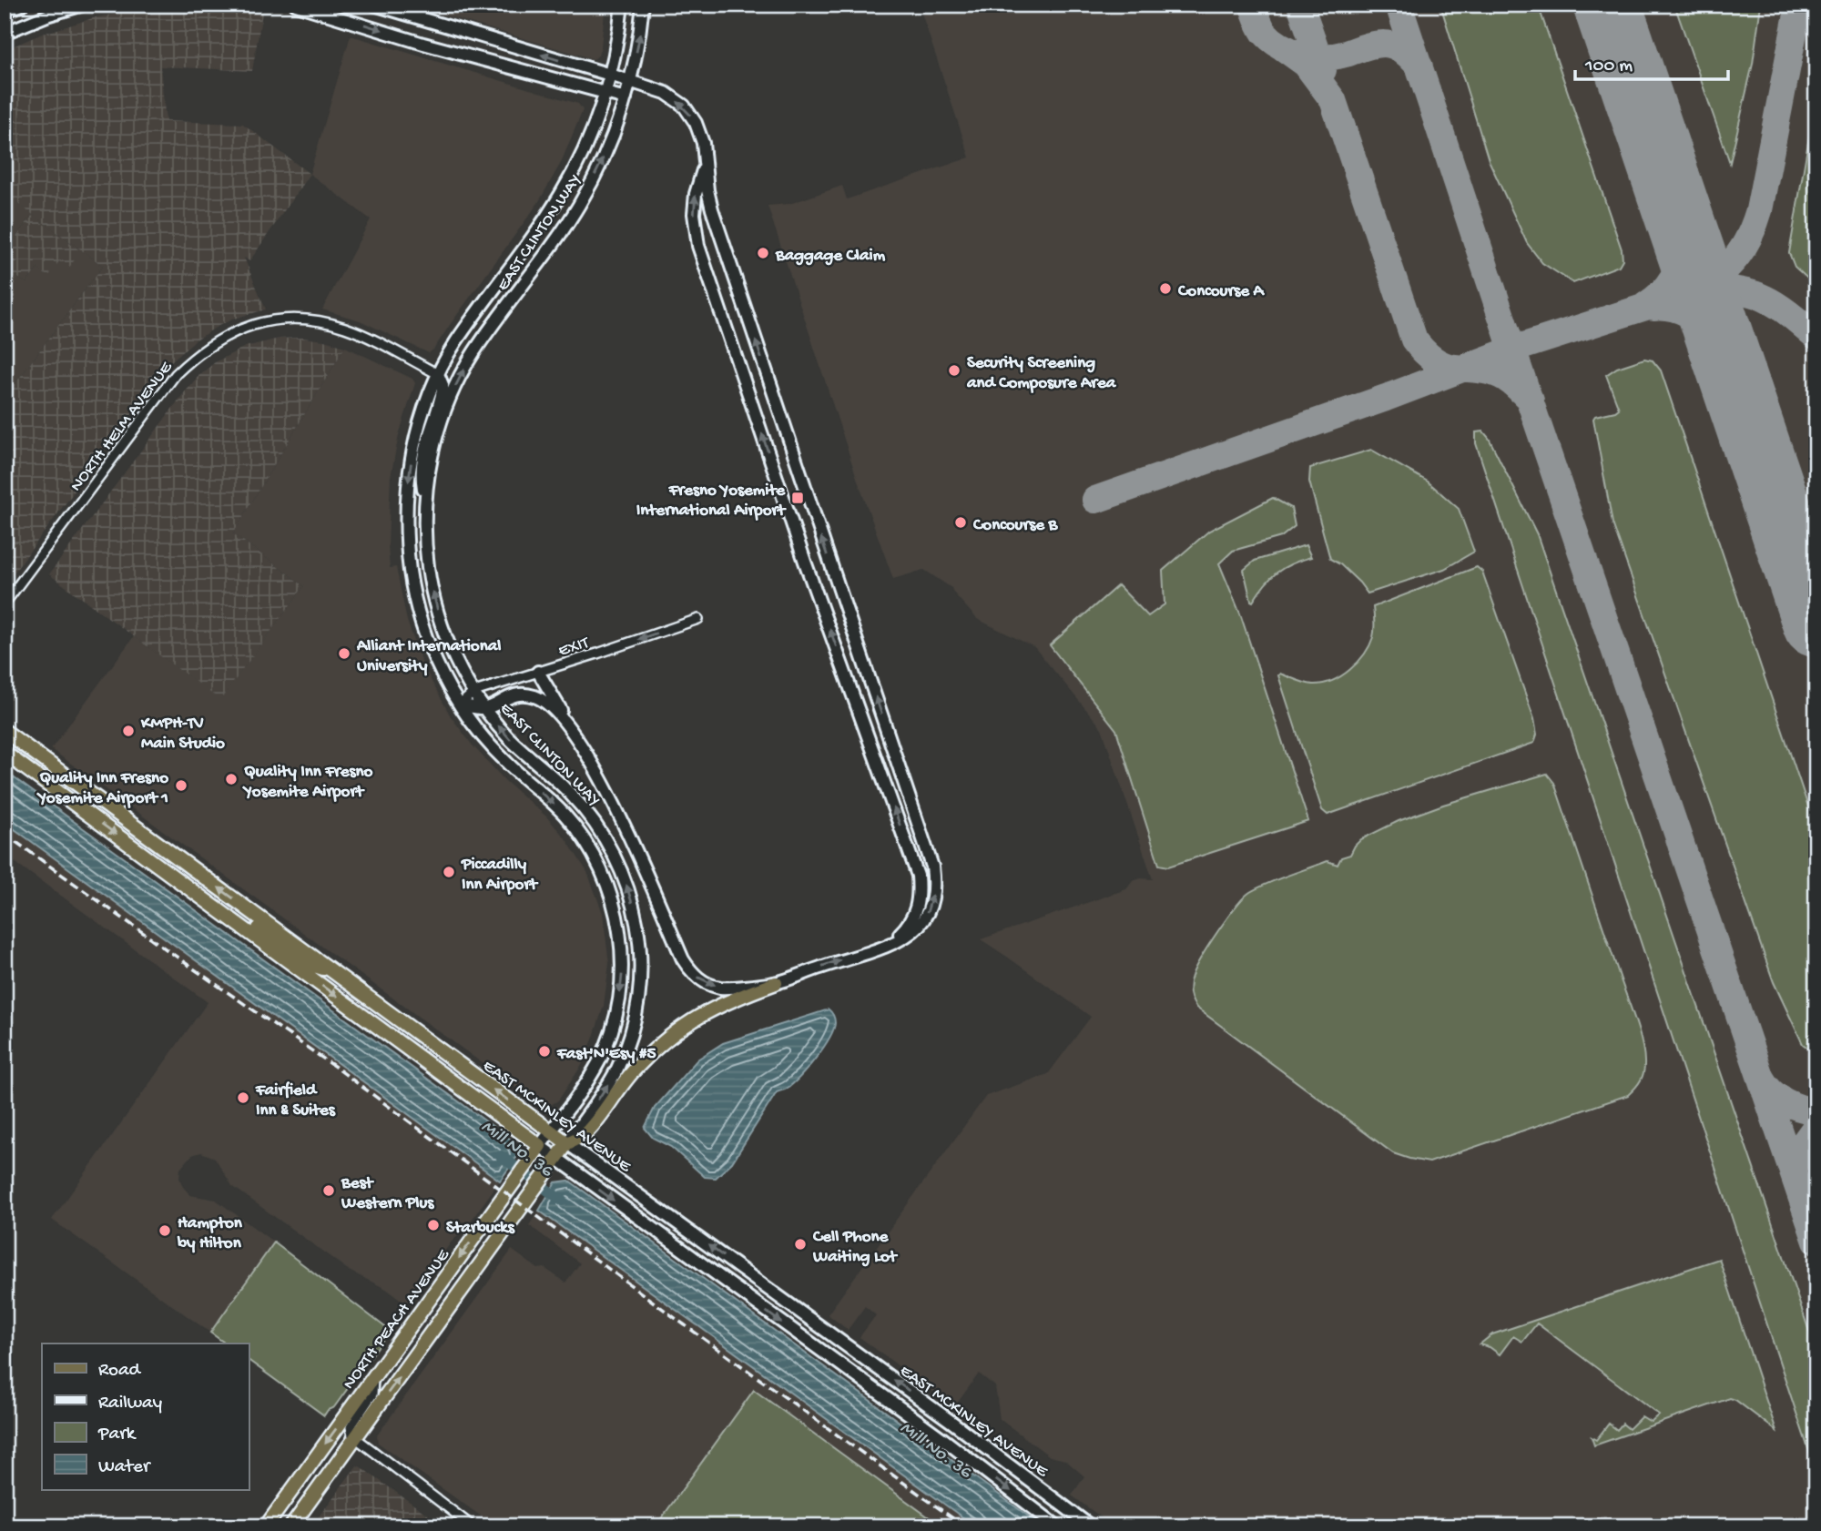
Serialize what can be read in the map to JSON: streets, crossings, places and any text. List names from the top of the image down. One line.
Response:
{"streets":{"main road":["EAST CLINTON WAY","EAST MCKINLEY AVENUE","NORTH PEACH AVENUE"],"street":["NORTH HELM AVENUE","EXIT"]},"crossings":[["EAST CLINTON WAY","NORTH HELM AVENUE"],["EAST CLINTON WAY","EXIT"],["EAST CLINTON WAY","EAST MCKINLEY AVENUE"],["EAST CLINTON WAY","NORTH PEACH AVENUE"],["EAST MCKINLEY AVENUE","NORTH PEACH AVENUE"]],"one_way":["EXIT"],"water":["Mill No. 36"],"places":{"other":["Baggage Claim","Concourse A","Security Screening and Composure Area","Concourse B","Alliant International University","KMPH-TV Main Studio","Quality Inn Fresno Yosemite Airport","Quality Inn Fresno Yosemite Airport 1","Piccadilly Inn Airport","Fast'N'Esy #5","Fairfield Inn & Suites","Best Western Plus","Starbucks","Hampton by Hilton","Cell Phone Waiting Lot"],"transit":["Fresno Yosemite International Airport"]},"legend":["Road","Railway","Park","Water"],"scale_bar":"100 m"}
